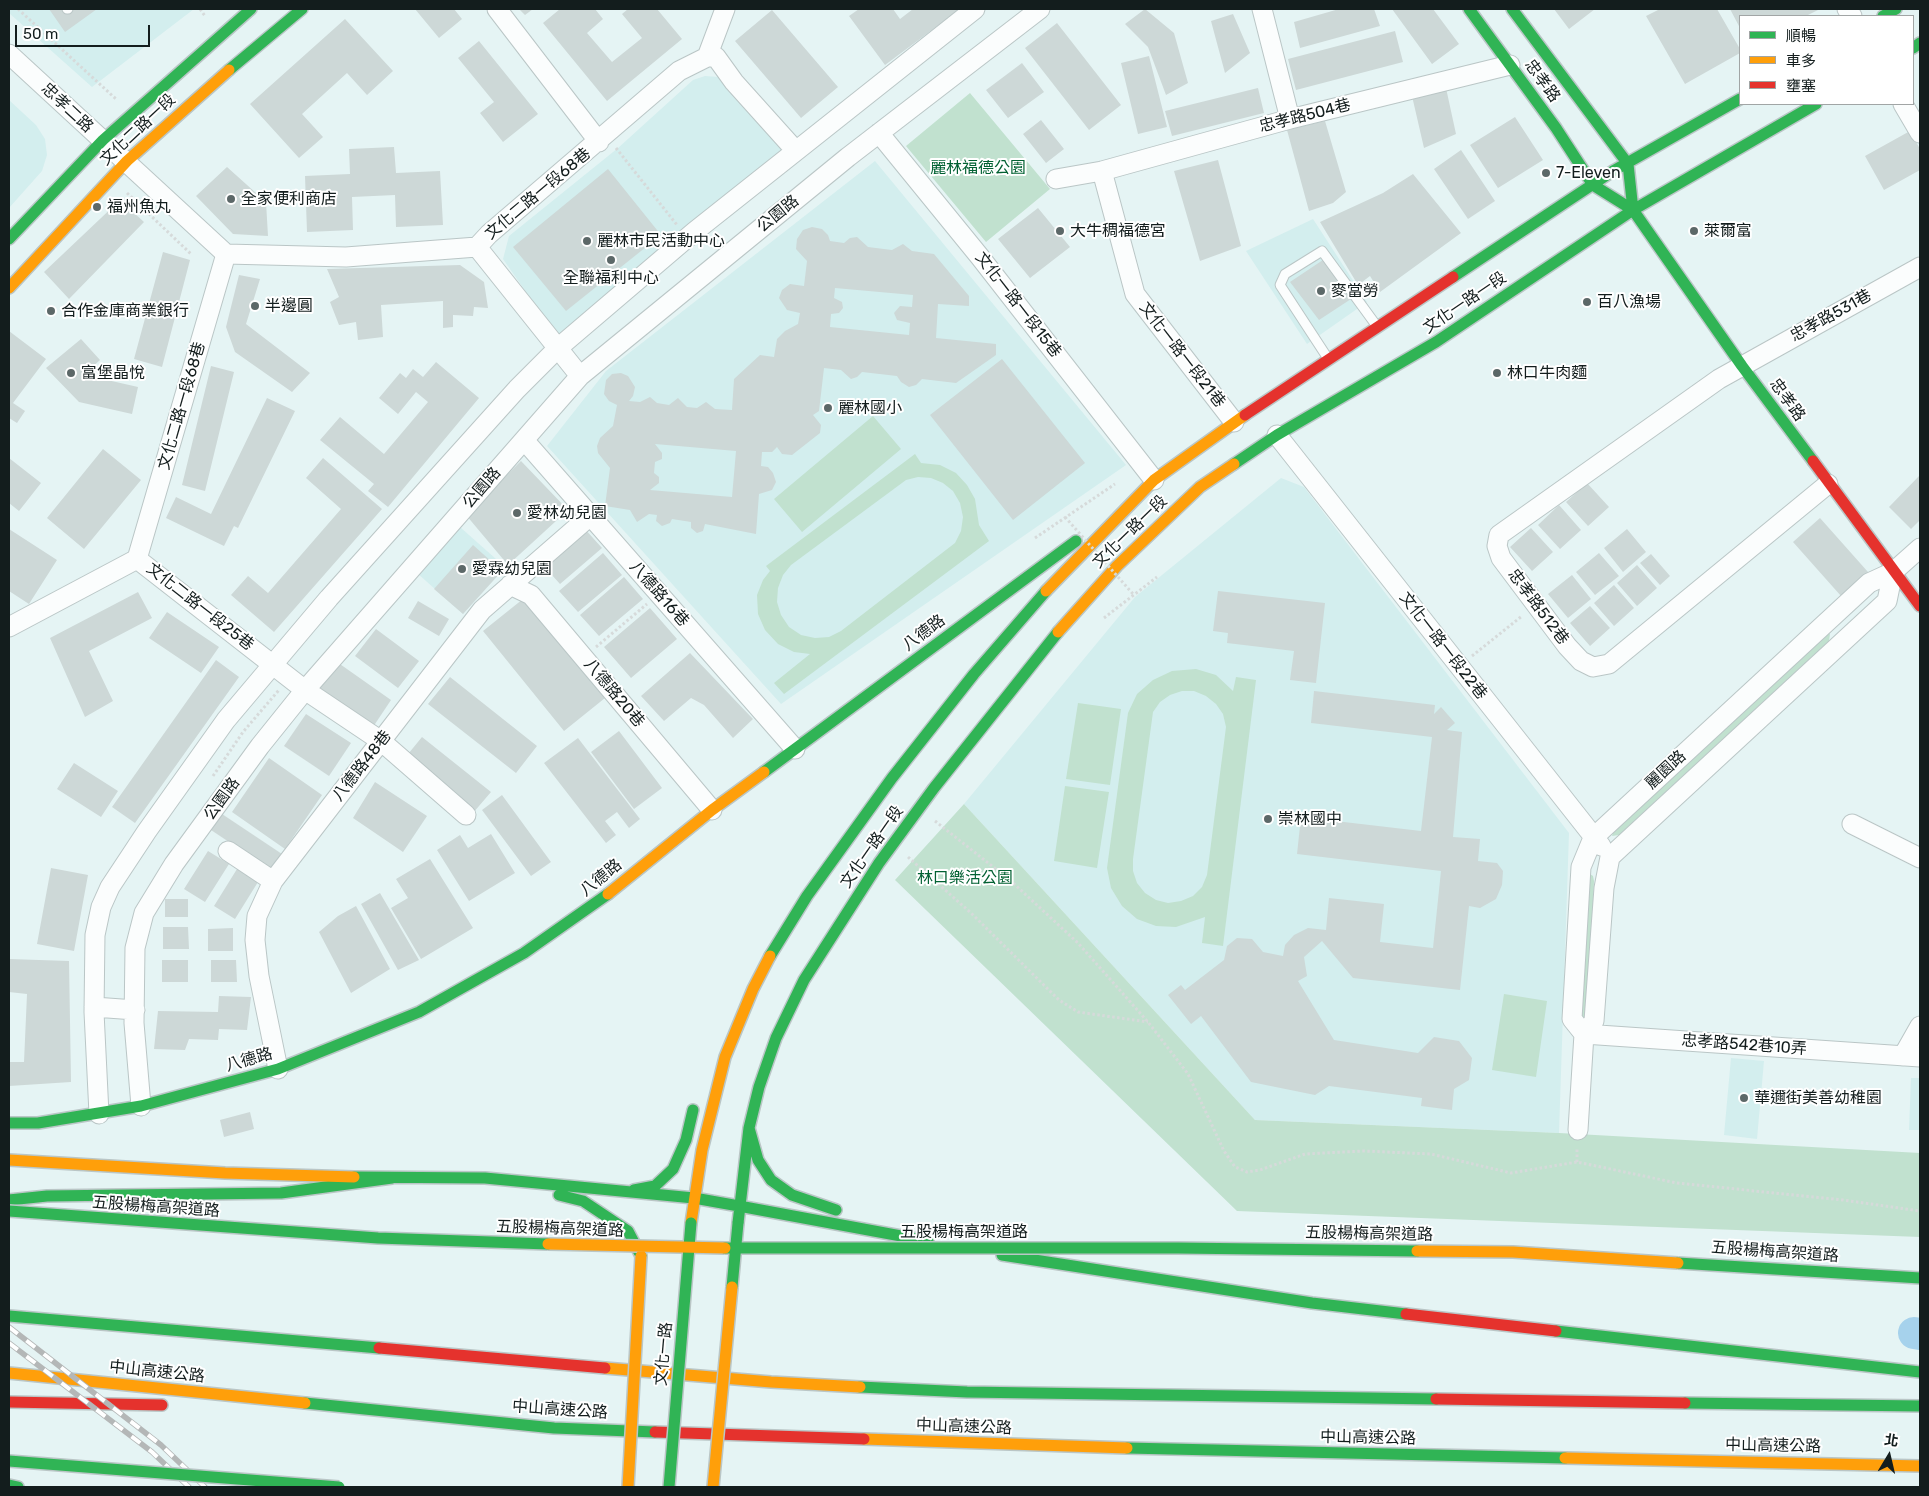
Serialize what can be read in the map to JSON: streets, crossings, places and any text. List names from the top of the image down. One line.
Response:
{"streets":{"main road":["忠孝路","文化二路一段","文化一路一段","八德路","五股楊梅高架道路","文化一路","中山高速公路"],"street":["忠孝二路","忠孝路504巷","文化二路一段68巷","公園路","文化一路一段15巷","忠孝路531巷","文化一路一段21巷","八德路16巷","文化二路一段25巷","忠孝路512巷","文化一路一段22巷","八德路20巷","八德路48巷","麗園路","忠孝路542巷10弄"]},"crossings":[["忠孝路","忠孝路504巷"],["忠孝路","文化一路一段"],["忠孝路","忠孝路531巷"],["忠孝路","忠孝路512巷"],["忠孝路","麗園路"],["忠孝二路","文化二路一段"],["忠孝路504巷","文化一路一段21巷"],["文化二路一段68巷","公園路"],["文化二路一段68巷","文化二路一段25巷"],["公園路","文化一路一段15巷"],["公園路","八德路16巷"],["公園路","文化二路一段25巷"],["公園路","八德路"],["文化一路一段","文化一路一段15巷"],["文化一路一段","文化一路一段21巷"],["文化一路一段","八德路"],["文化一路一段","文化一路一段22巷"],["文化一路一段","文化一路"],["忠孝路531巷","忠孝路512巷"],["八德路16巷","八德路"],["八德路16巷","八德路48巷"],["文化二路一段25巷","八德路48巷"],["八德路","八德路20巷"],["八德路","八德路48巷"],["文化一路一段22巷","麗園路"],["八德路20巷","八德路48巷"],["麗園路","忠孝路542巷10弄"]],"parks":["麗林福德公園","林口樂活公園"],"places":["7-Eleven","全家便利商店","福州魚丸","大牛稠福德宮","萊爾富","麗林市民活動中心","全聯福利中心","麥當勞","百八漁場","半邊圓","合作金庫商業銀行","富堡晶悅","林口牛肉麵","麗林國小","愛林幼兒園","愛霖幼兒園","崇林國中","華邇街美善幼稚園"],"legend":["順暢","車多","壅塞"],"scale_bar":"50 m","north":"top"}
